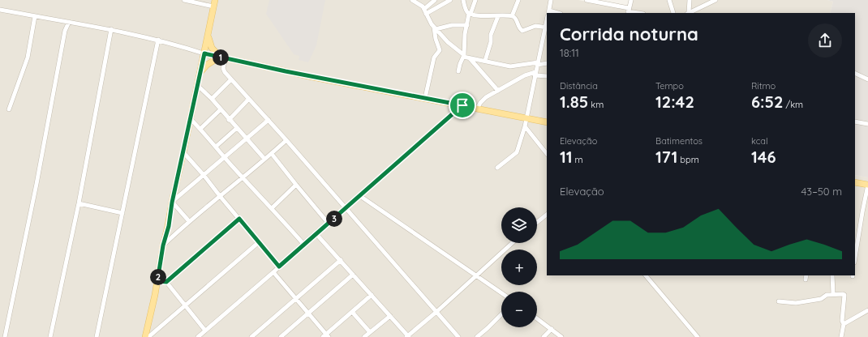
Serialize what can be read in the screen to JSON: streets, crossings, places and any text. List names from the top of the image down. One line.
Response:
{"page":{"heading":["Corrida noturna","18:11"],"pins":["1","3","2"],"stats":[["Distância","1.85 km"],["Tempo","12:42"],["Ritmo","6:52 /km"],["Elevação","11 m"],["Batimentos","171 bpm"],["kcal","146"]],"chart":["Elevação","43–50 m"],"map_buttons":["+","−"]}}
